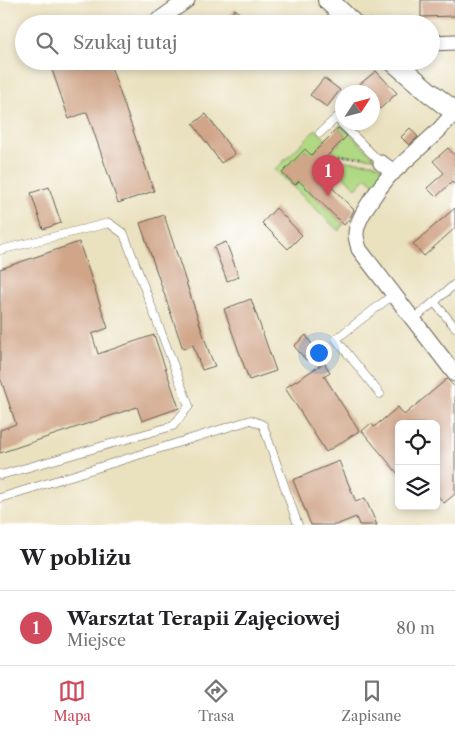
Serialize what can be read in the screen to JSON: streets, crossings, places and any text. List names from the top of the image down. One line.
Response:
{"north":"top right","page":{"search":"Szukaj tutaj","pins":"1","heading":"W pobliżu","list":[{"mark":"1","name":"Warsztat Terapii Zajęciowej","note":"Miejsce","value":"80 m"}],"nav":["Mapa","Trasa","Zapisane"]}}
